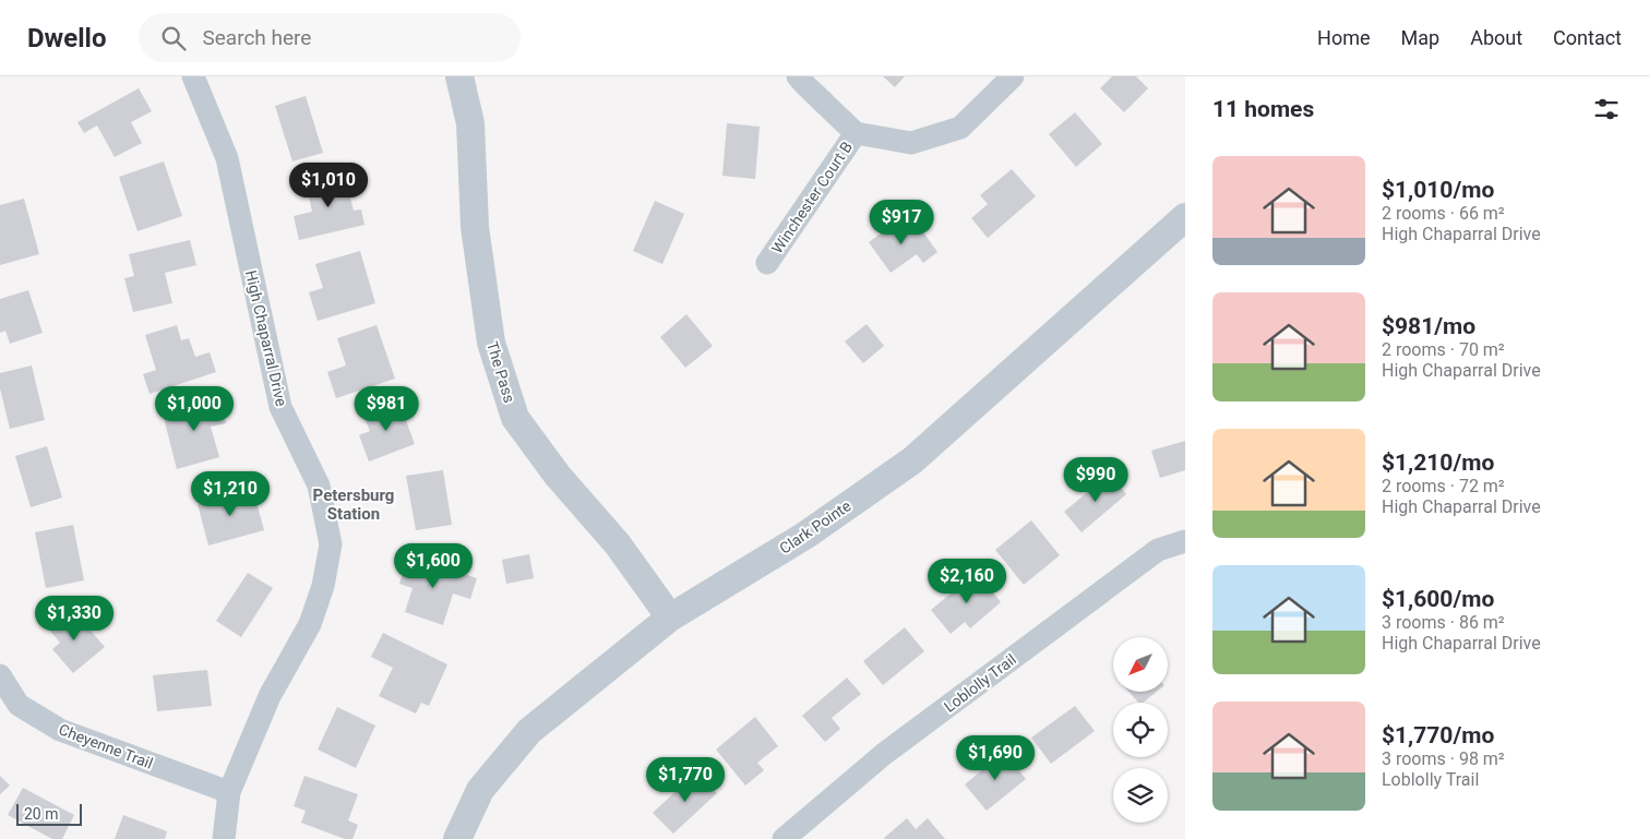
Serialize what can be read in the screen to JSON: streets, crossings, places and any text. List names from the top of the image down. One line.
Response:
{"streets":{"street":["Winchester Court B","High Chaparral Drive","The Pass","Clark Pointe","Loblolly Trail","Cheyenne Trail"]},"crossings":[["High Chaparral Drive","Cheyenne Trail"],["The Pass","Clark Pointe"]],"districts":["Petersburg Station"],"scale_bar":"20 m","north":"bottom left","page":{"header":"Dwello","search":"Search here","nav":["Home","Map","About","Contact"],"heading":"11 homes","list":[{"name":"$1,010/mo","note":"2 rooms · 66 m² · High Chaparral Drive"},{"name":"$981/mo","note":"2 rooms · 70 m² · High Chaparral Drive"},{"name":"$1,210/mo","note":"2 rooms · 72 m² · High Chaparral Drive"},{"name":"$1,600/mo","note":"3 rooms · 86 m² · High Chaparral Drive"},{"name":"$1,770/mo","note":"3 rooms · 98 m² · Loblolly Trail"}],"price":["$1,010","$917","$1,000","$981","$990","$1,210","$1,600","$2,160","$1,330","$1,690","$1,770"],"scale":"20 m"}}
